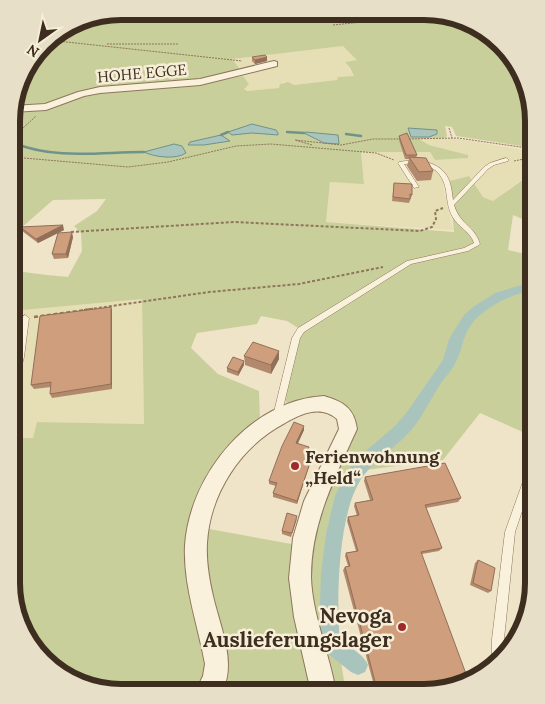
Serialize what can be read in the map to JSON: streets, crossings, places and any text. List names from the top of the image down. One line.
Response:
{"streets":{"street":["HOHE EGGE"]},"places":["Ferienwohnung „Held“","Nevoga Auslieferungslager"],"north":"bottom left"}
